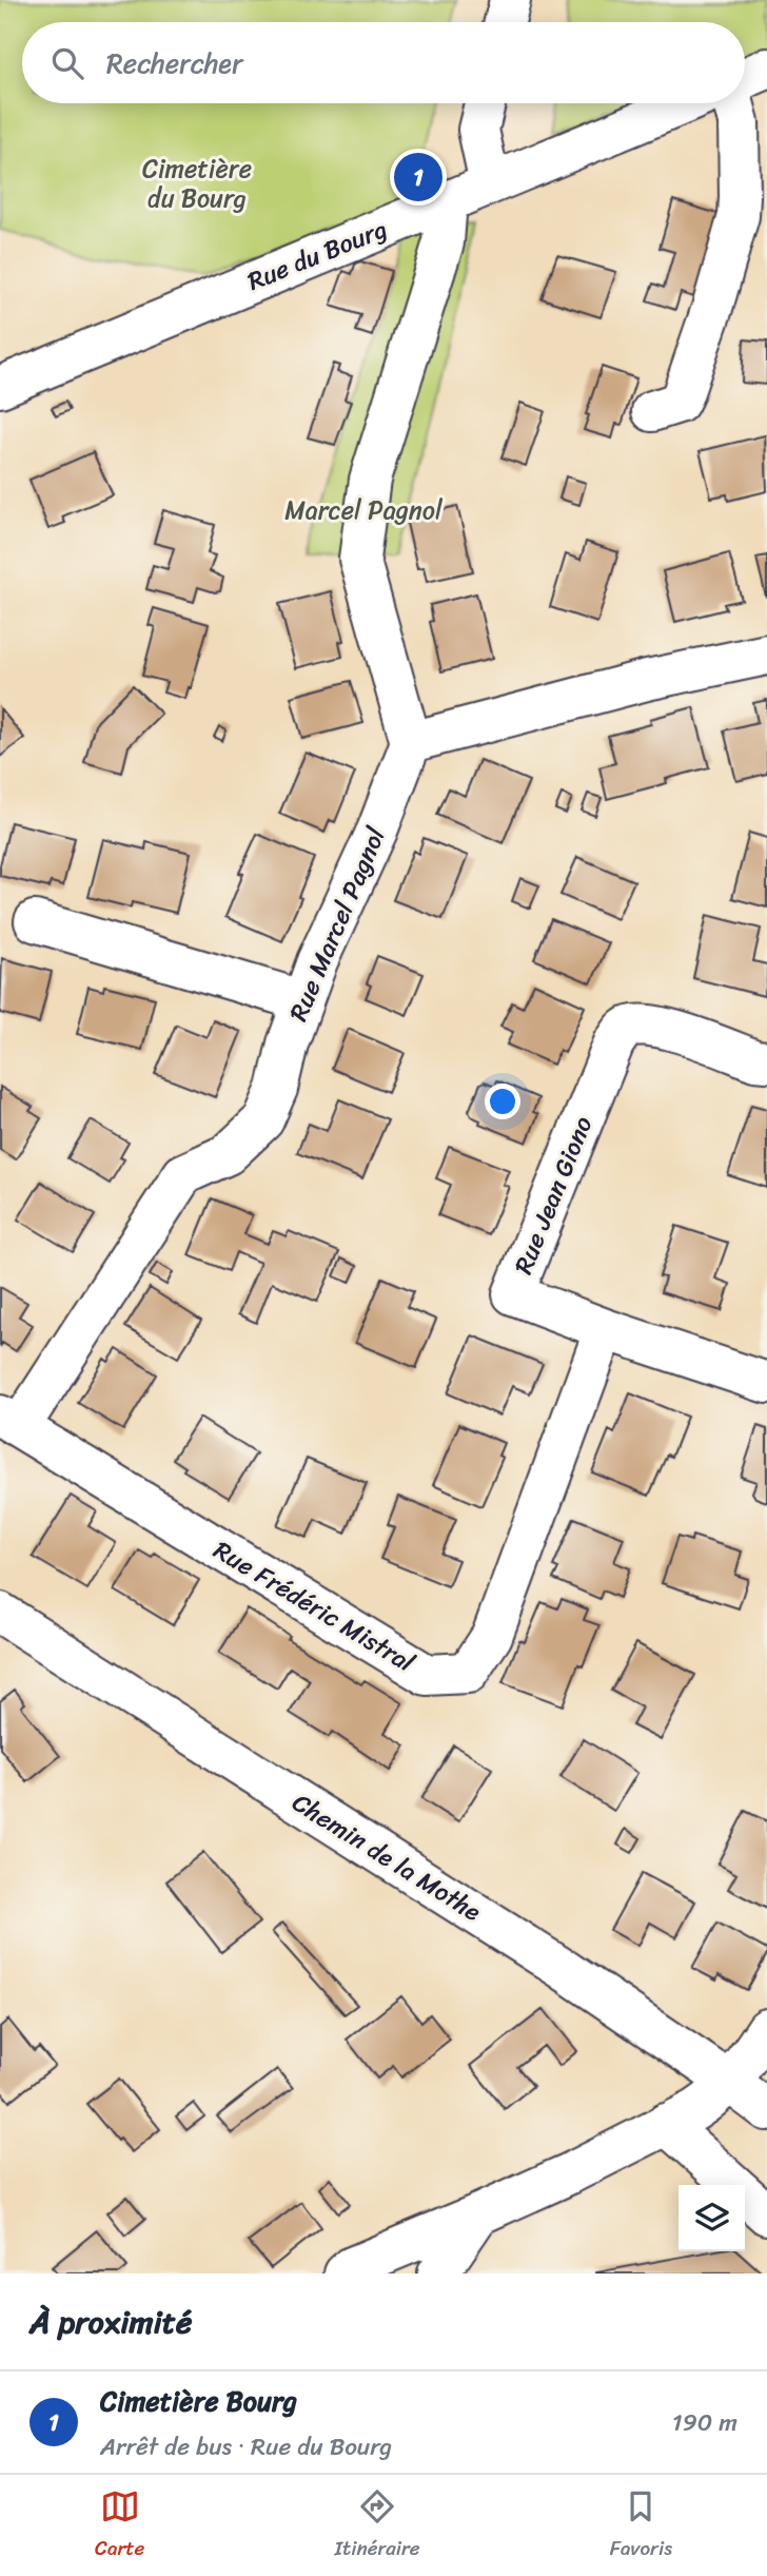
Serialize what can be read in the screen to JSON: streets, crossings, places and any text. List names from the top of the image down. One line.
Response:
{"streets":{"street":["Rue du Bourg","Rue Marcel Pagnol","Rue Jean Giono","Rue Frédéric Mistral","Chemin de la Mothe"]},"crossings":[["Rue Marcel Pagnol","Rue Frédéric Mistral"],["Rue Jean Giono","Rue Frédéric Mistral"]],"parks":["Cimetière du Bourg","Marcel Pagnol"],"page":{"search":"Rechercher","pins":"1","heading":"À proximité","list":[{"mark":"1","name":"Cimetière Bourg","note":"Arrêt de bus · Rue du Bourg","value":"190 m"}],"nav":["Carte","Itinéraire","Favoris"]}}
